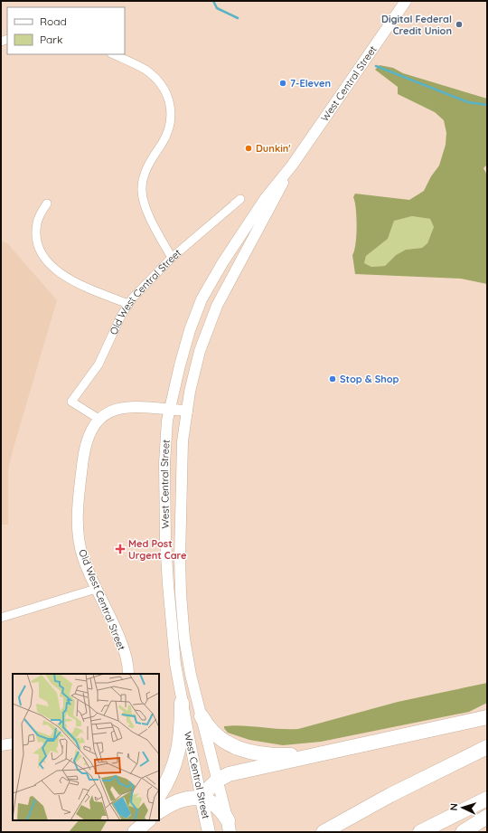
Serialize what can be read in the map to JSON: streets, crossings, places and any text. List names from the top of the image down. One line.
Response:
{"streets":{"main road":["West Central Street","Old West Central Street"]},"places":{"other":["Digital Federal Credit Union","7-Eleven","Dunkin'","Stop & Shop"],"health":["Med Post Urgent Care"]},"legend":["Road","Park"],"north":"left"}
